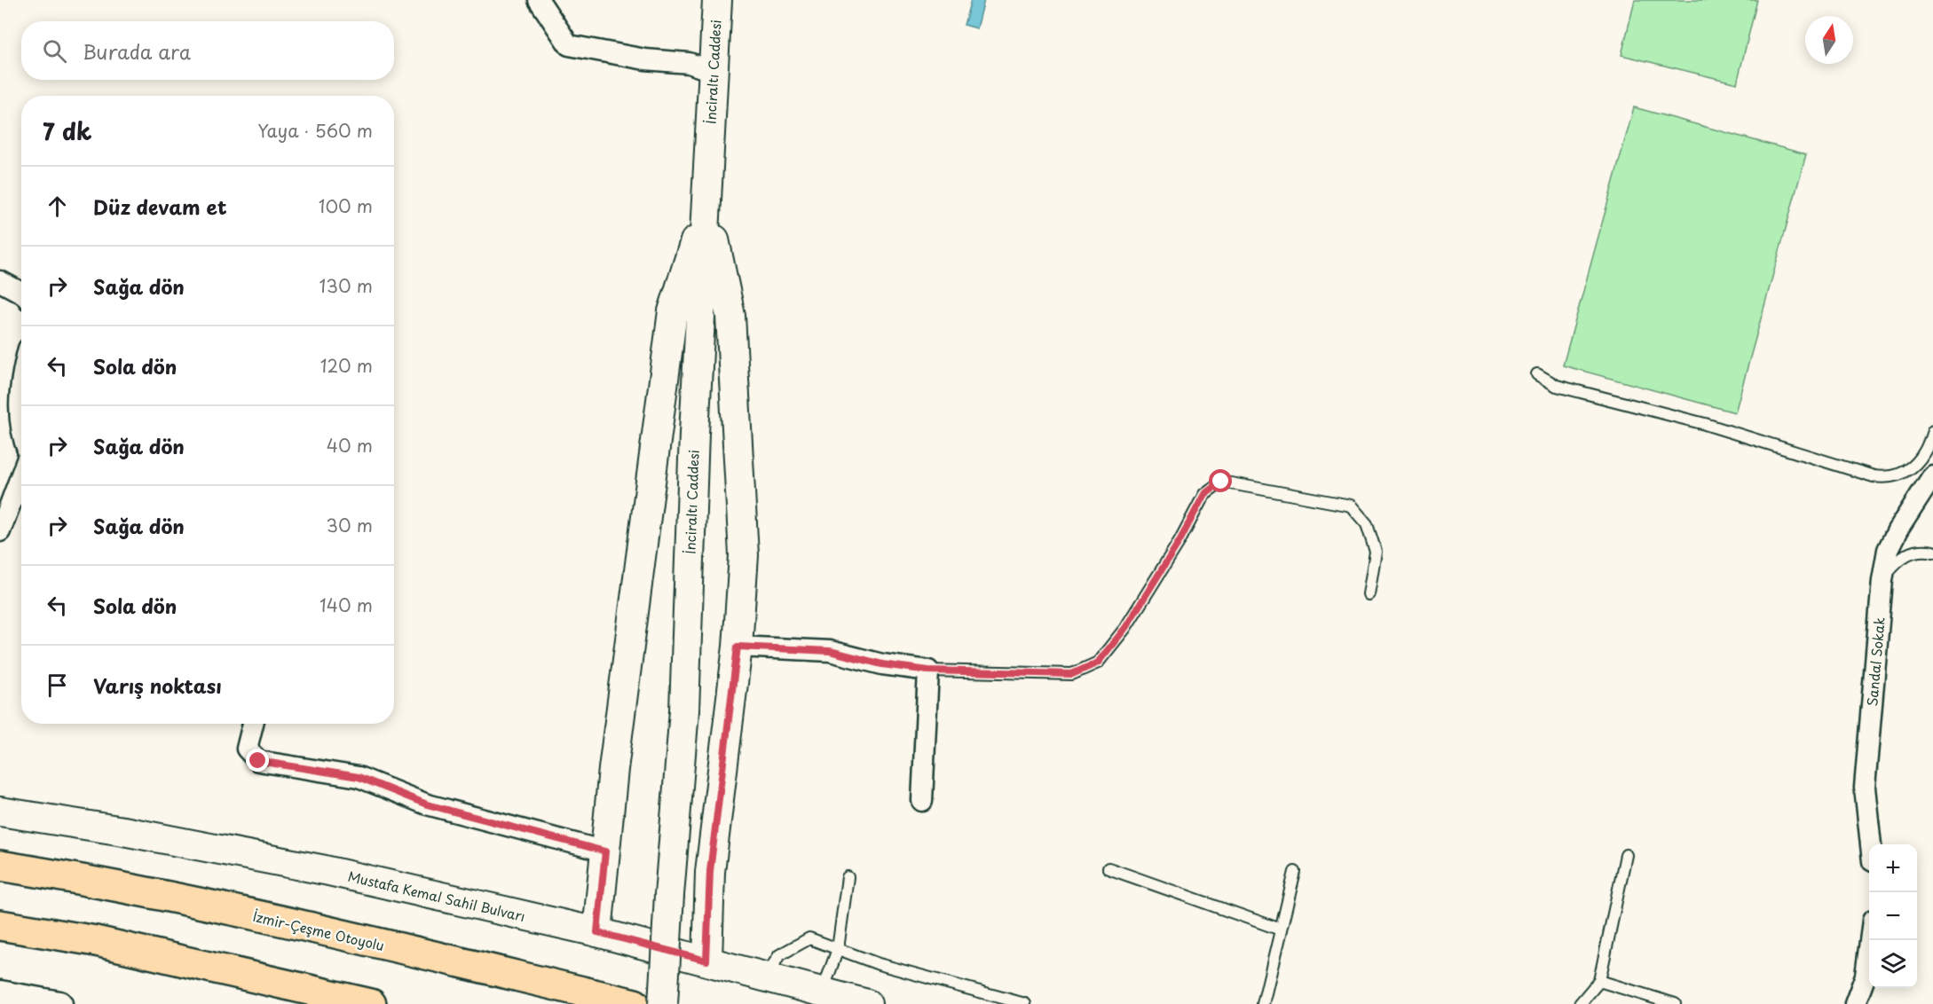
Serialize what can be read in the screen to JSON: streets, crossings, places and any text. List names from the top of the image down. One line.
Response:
{"streets":{"highway":["İzmir-Çeşme Otoyolu"],"main road":["İnciraltı Caddesi","Mustafa Kemal Sahil Bulvarı"],"street":["Sandal Sokak"]},"north":"top","page":{"search":"Burada ara","heading":["7 dk","Yaya · 560 m"],"list":[["Düz devam et","100 m"],["Sağa dön","130 m"],["Sola dön","120 m"],["Sağa dön","40 m"],["Sağa dön","30 m"],["Sola dön","140 m"],"Varış noktası"],"map_buttons":["+","−"]}}
